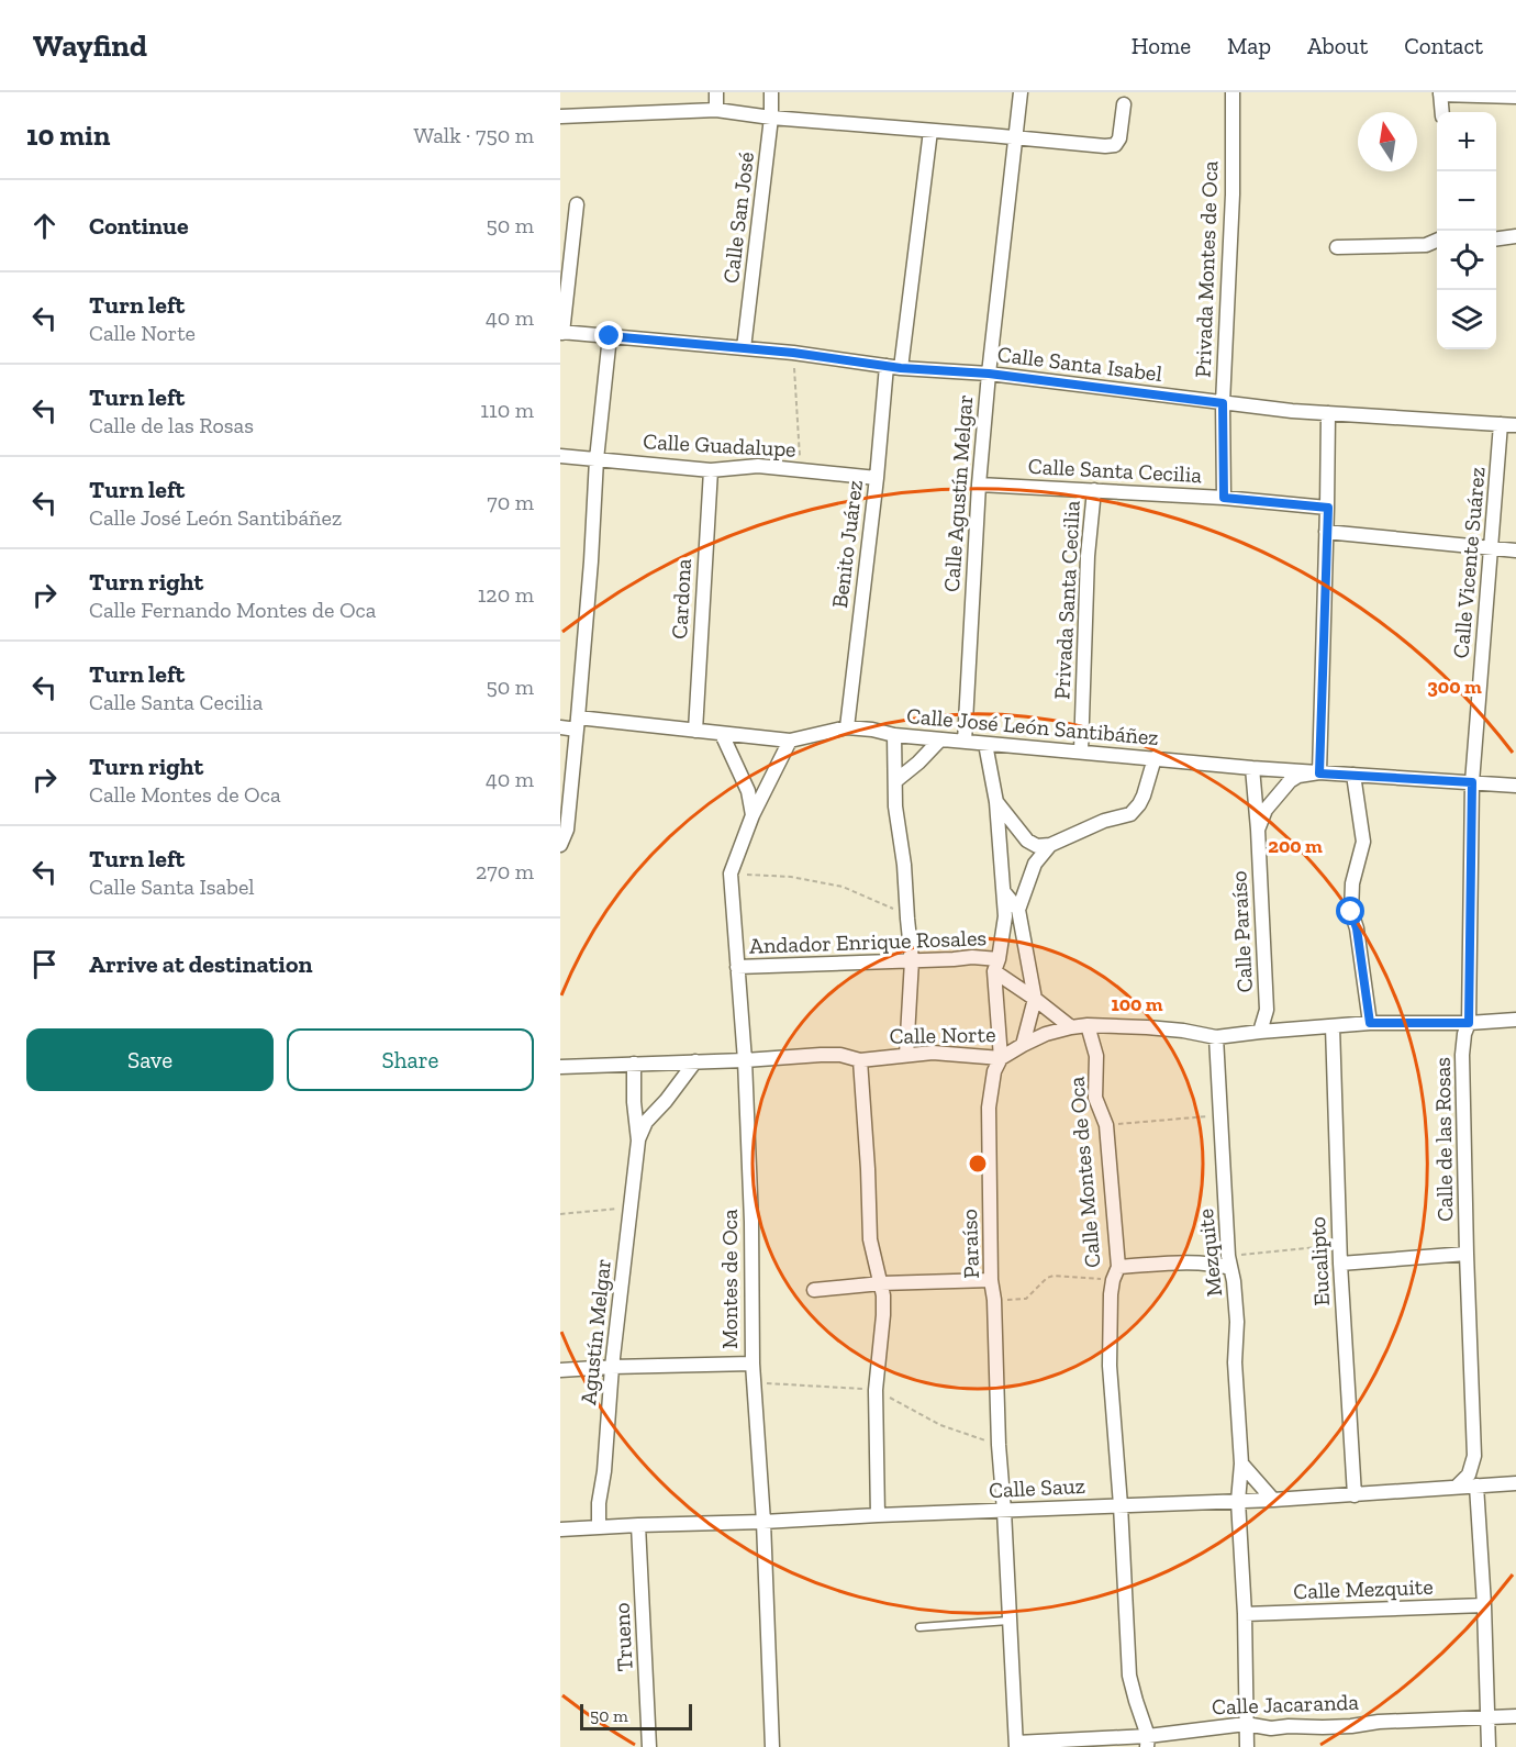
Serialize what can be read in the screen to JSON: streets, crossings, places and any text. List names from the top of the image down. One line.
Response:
{"streets":{"street":["Calle San José","Privada Montes de Oca","Calle Santa Isabel","Calle Guadalupe","Calle Santa Cecilia","Calle Agustín Melgar","Benito Juárez","Calle Vicente Suárez","Cardona","Privada Santa Cecilia","Calle José León Santibáñez","Calle Paraíso","Andador Enrique Rosales","Calle Norte","Calle de las Rosas","Calle Montes de Oca","Paraíso","Mezquite","Eucalipto","Montes de Oca","Agustín Melgar","Calle Sauz","Calle Mezquite","Trueno","Calle Jacaranda"]},"crossings":[["Calle San José","Calle Santa Isabel"],["Privada Montes de Oca","Calle Santa Isabel"],["Calle Santa Isabel","Calle Agustín Melgar"],["Calle Santa Isabel","Benito Juárez"],["Calle Santa Isabel","Calle Vicente Suárez"],["Calle Guadalupe","Benito Juárez"],["Calle Guadalupe","Cardona"],["Calle Santa Cecilia","Calle Agustín Melgar"],["Calle Santa Cecilia","Privada Santa Cecilia"],["Calle Agustín Melgar","Calle José León Santibáñez"],["Benito Juárez","Calle José León Santibáñez"],["Calle Vicente Suárez","Calle José León Santibáñez"],["Calle Vicente Suárez","Calle de las Rosas"],["Cardona","Calle José León Santibáñez"],["Privada Santa Cecilia","Calle José León Santibáñez"],["Calle José León Santibáñez","Calle Paraíso"],["Calle José León Santibáñez","Calle de las Rosas"],["Calle José León Santibáñez","Paraíso"],["Calle Paraíso","Calle Norte"],["Andador Enrique Rosales","Paraíso"],["Andador Enrique Rosales","Montes de Oca"],["Calle Norte","Calle de las Rosas"],["Calle Norte","Calle Montes de Oca"],["Calle Norte","Paraíso"],["Calle Norte","Mezquite"],["Calle Norte","Eucalipto"],["Calle Norte","Montes de Oca"],["Calle Norte","Agustín Melgar"],["Calle Montes de Oca","Calle Sauz"],["Calle Montes de Oca","Calle Jacaranda"],["Paraíso","Calle Sauz"],["Paraíso","Calle Jacaranda"],["Mezquite","Calle Sauz"],["Mezquite","Calle Mezquite"],["Mezquite","Calle Jacaranda"],["Eucalipto","Calle Sauz"],["Montes de Oca","Calle Sauz"],["Agustín Melgar","Calle Sauz"],["Calle Sauz","Trueno"]],"scale_bar":"50 m","north":"top","page":{"header":"Wayfind","nav":["Home","Map","About","Contact"],"heading":["10 min","Walk · 750 m"],"map_buttons":["+","−"],"list":[["Continue","50 m"],["Turn left","Calle Norte","40 m"],["Turn left","Calle de las Rosas","110 m"],["Turn left","Calle José León Santibáñez","70 m"],["Turn right","Calle Fernando Montes de Oca","120 m"],["Turn left","Calle Santa Cecilia","50 m"],["Turn right","Calle Montes de Oca","40 m"],["Turn left","Calle Santa Isabel","270 m"],"Arrive at destination"],"buttons":["Save","Share"],"scale":"50 m"},"rings":["300 m","200 m","100 m"]}
